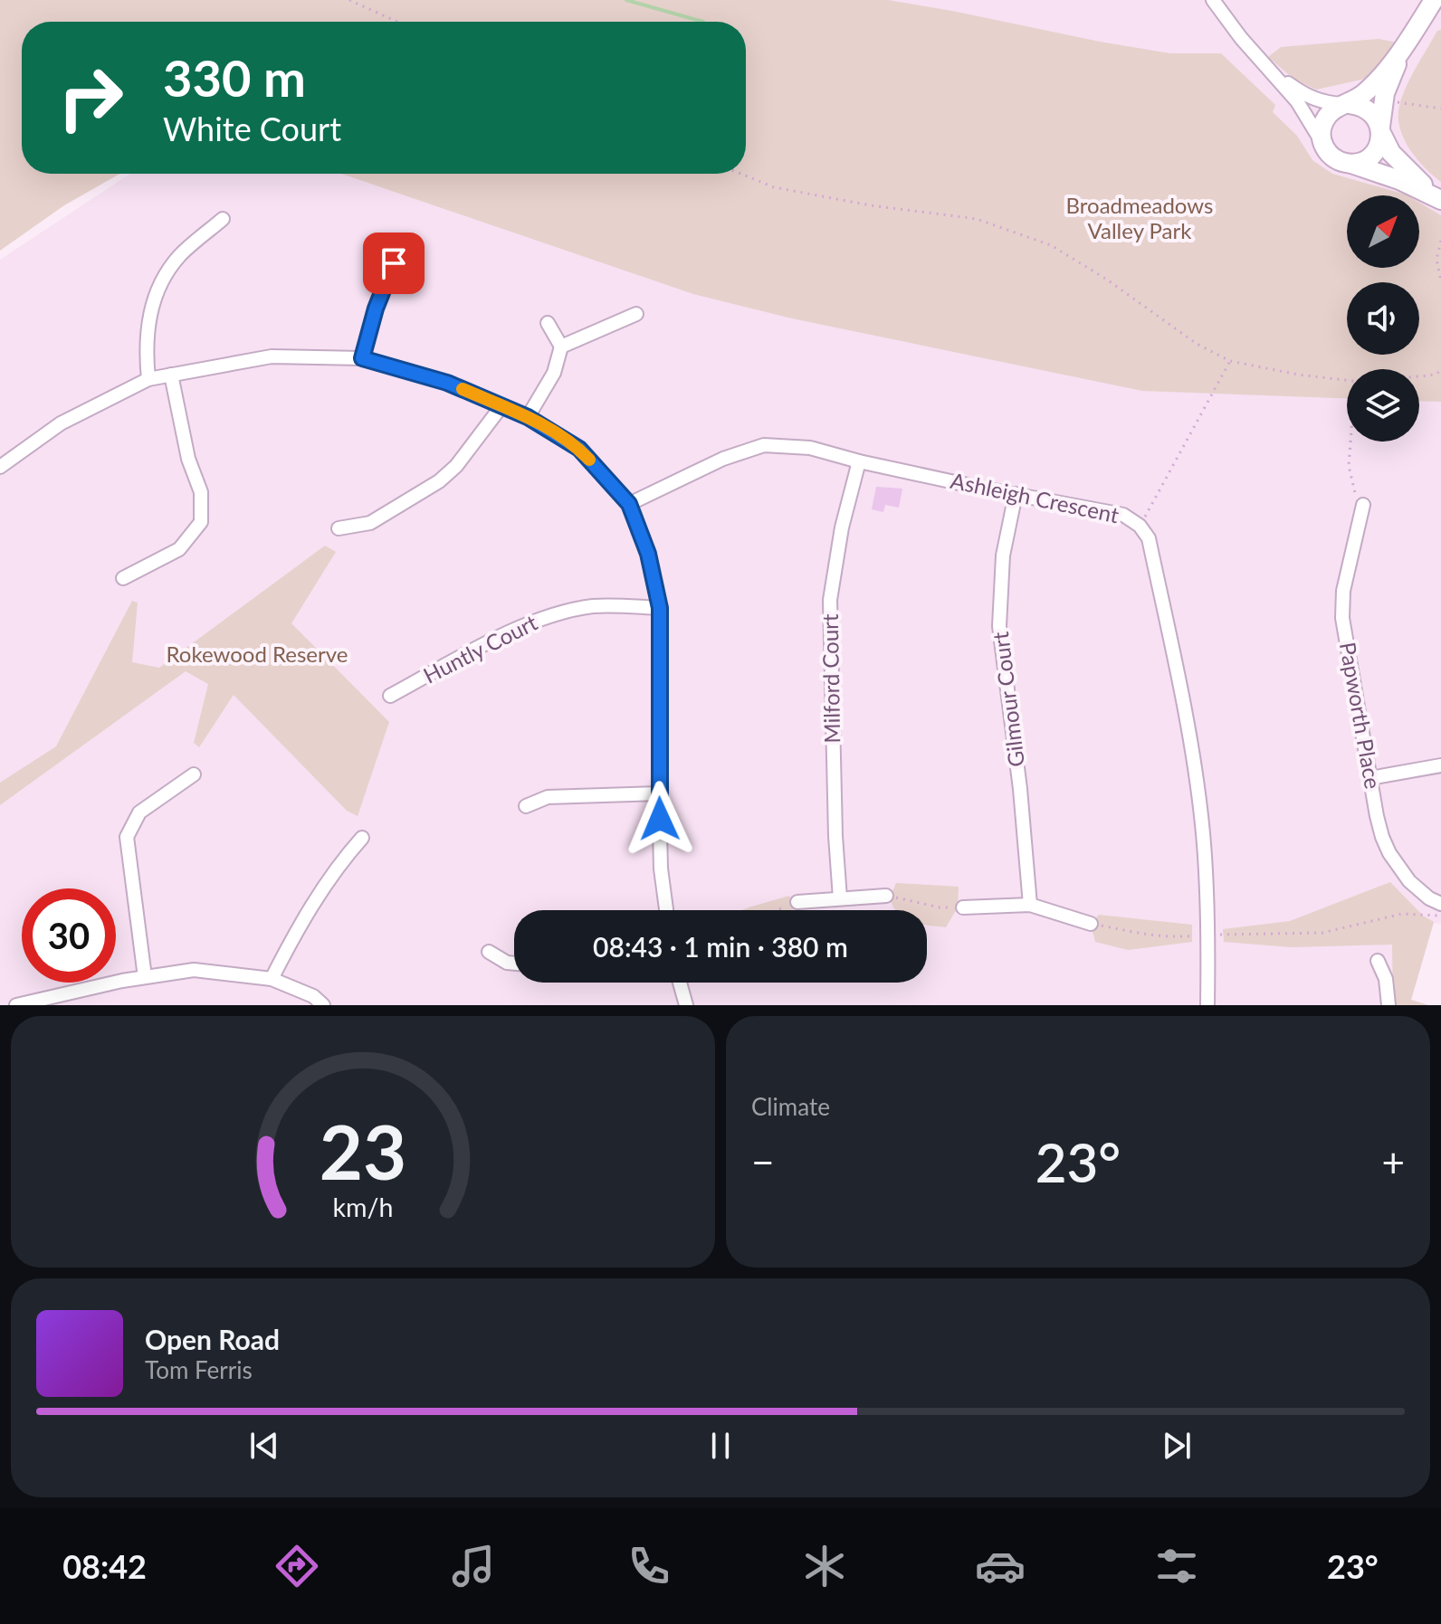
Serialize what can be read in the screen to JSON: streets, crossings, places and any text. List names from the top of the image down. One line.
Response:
{"streets":{"street":["Ashleigh Crescent","Huntly Court","Milford Court","Gilmour Court","Papworth Place"]},"crossings":[["Ashleigh Crescent","Milford Court"],["Ashleigh Crescent","Gilmour Court"]],"parks":["Broadmeadows Valley Park","Rokewood Reserve"],"north":"top right","page":{"turn":["330 m","White Court"],"limit":"30","trip":"08:43 · 1 min · 380 m","tile":"Climate","heat":["−","23°","+"],"song":["Open Road","Tom Ferris"],"tabs":["08:42","23°"],"gauge":["23","km/h"]}}
